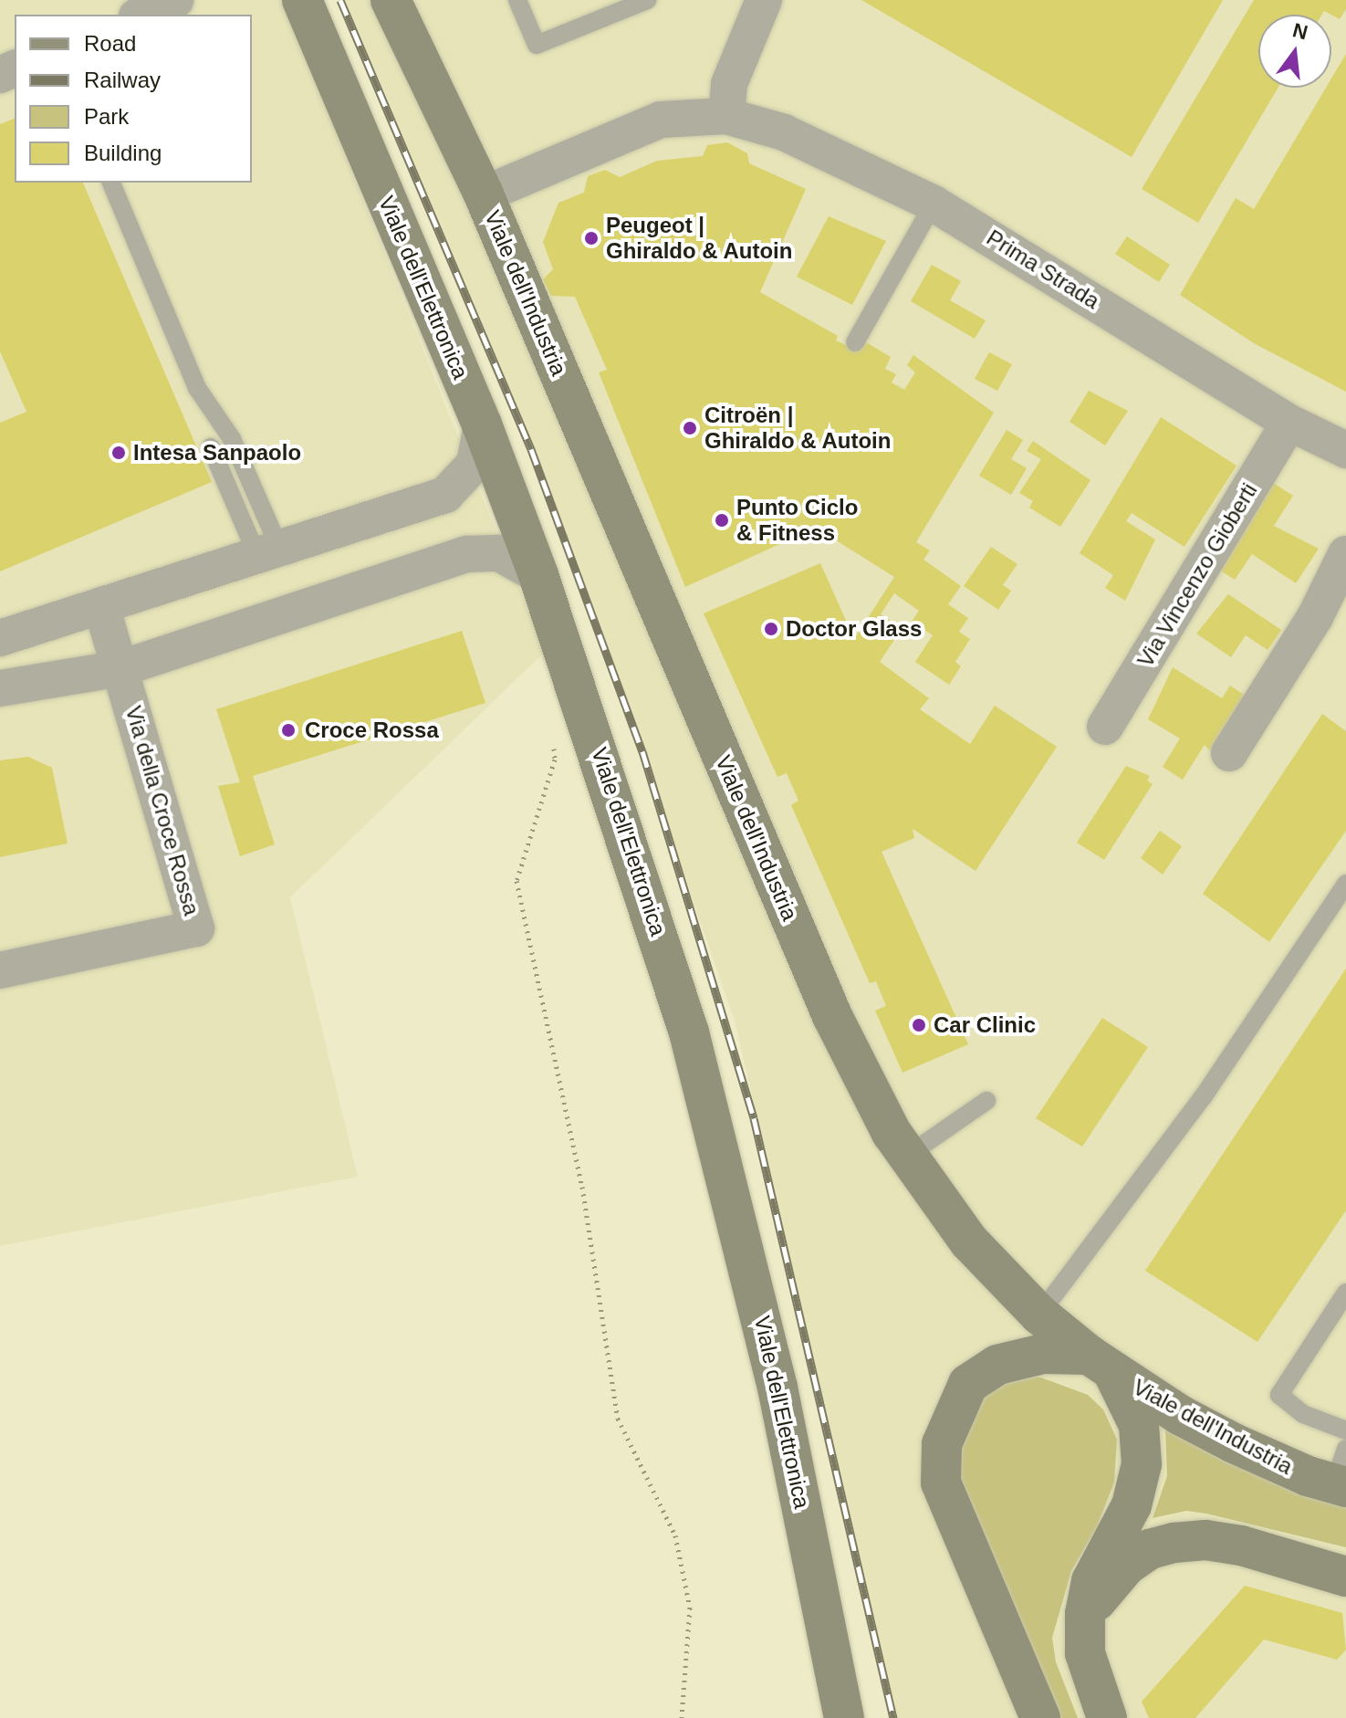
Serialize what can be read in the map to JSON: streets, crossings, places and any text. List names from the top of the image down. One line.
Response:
{"streets":{"street":["Prima Strada","Viale dell'Elettronica","Viale dell'Industria","Via Vincenzo Gioberti","Via della Croce Rossa"]},"crossings":[["Prima Strada","Viale dell'Industria"],["Prima Strada","Via Vincenzo Gioberti"]],"places":["Peugeot | Ghiraldo & Autoin","Citroën | Ghiraldo & Autoin","Intesa Sanpaolo","Punto Ciclo & Fitness","Doctor Glass","Croce Rossa","Car Clinic"],"legend":["Road","Railway","Park","Building"],"north":"top"}
